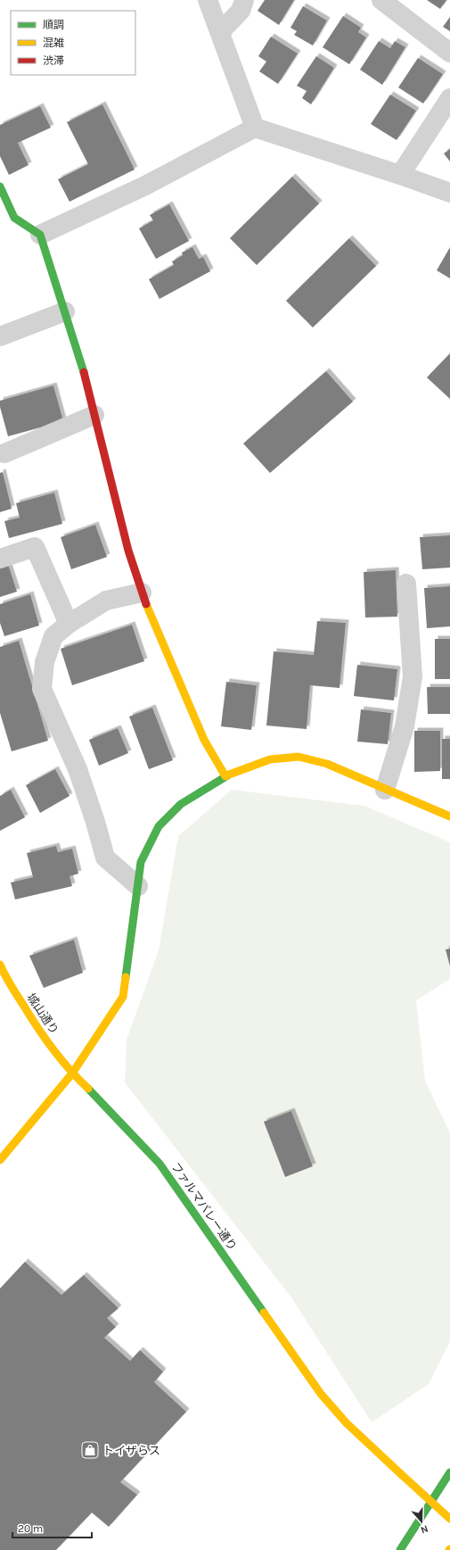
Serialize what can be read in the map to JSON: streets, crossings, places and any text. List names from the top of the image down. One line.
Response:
{"streets":{"main road":["城山通り","ファルマバレー通り"]},"crossings":[["城山通り","ファルマバレー通り"]],"places":{"shop":["トイザらス"]},"legend":["順調","混雑","渋滞"],"scale_bar":"20 m","north":"bottom"}
